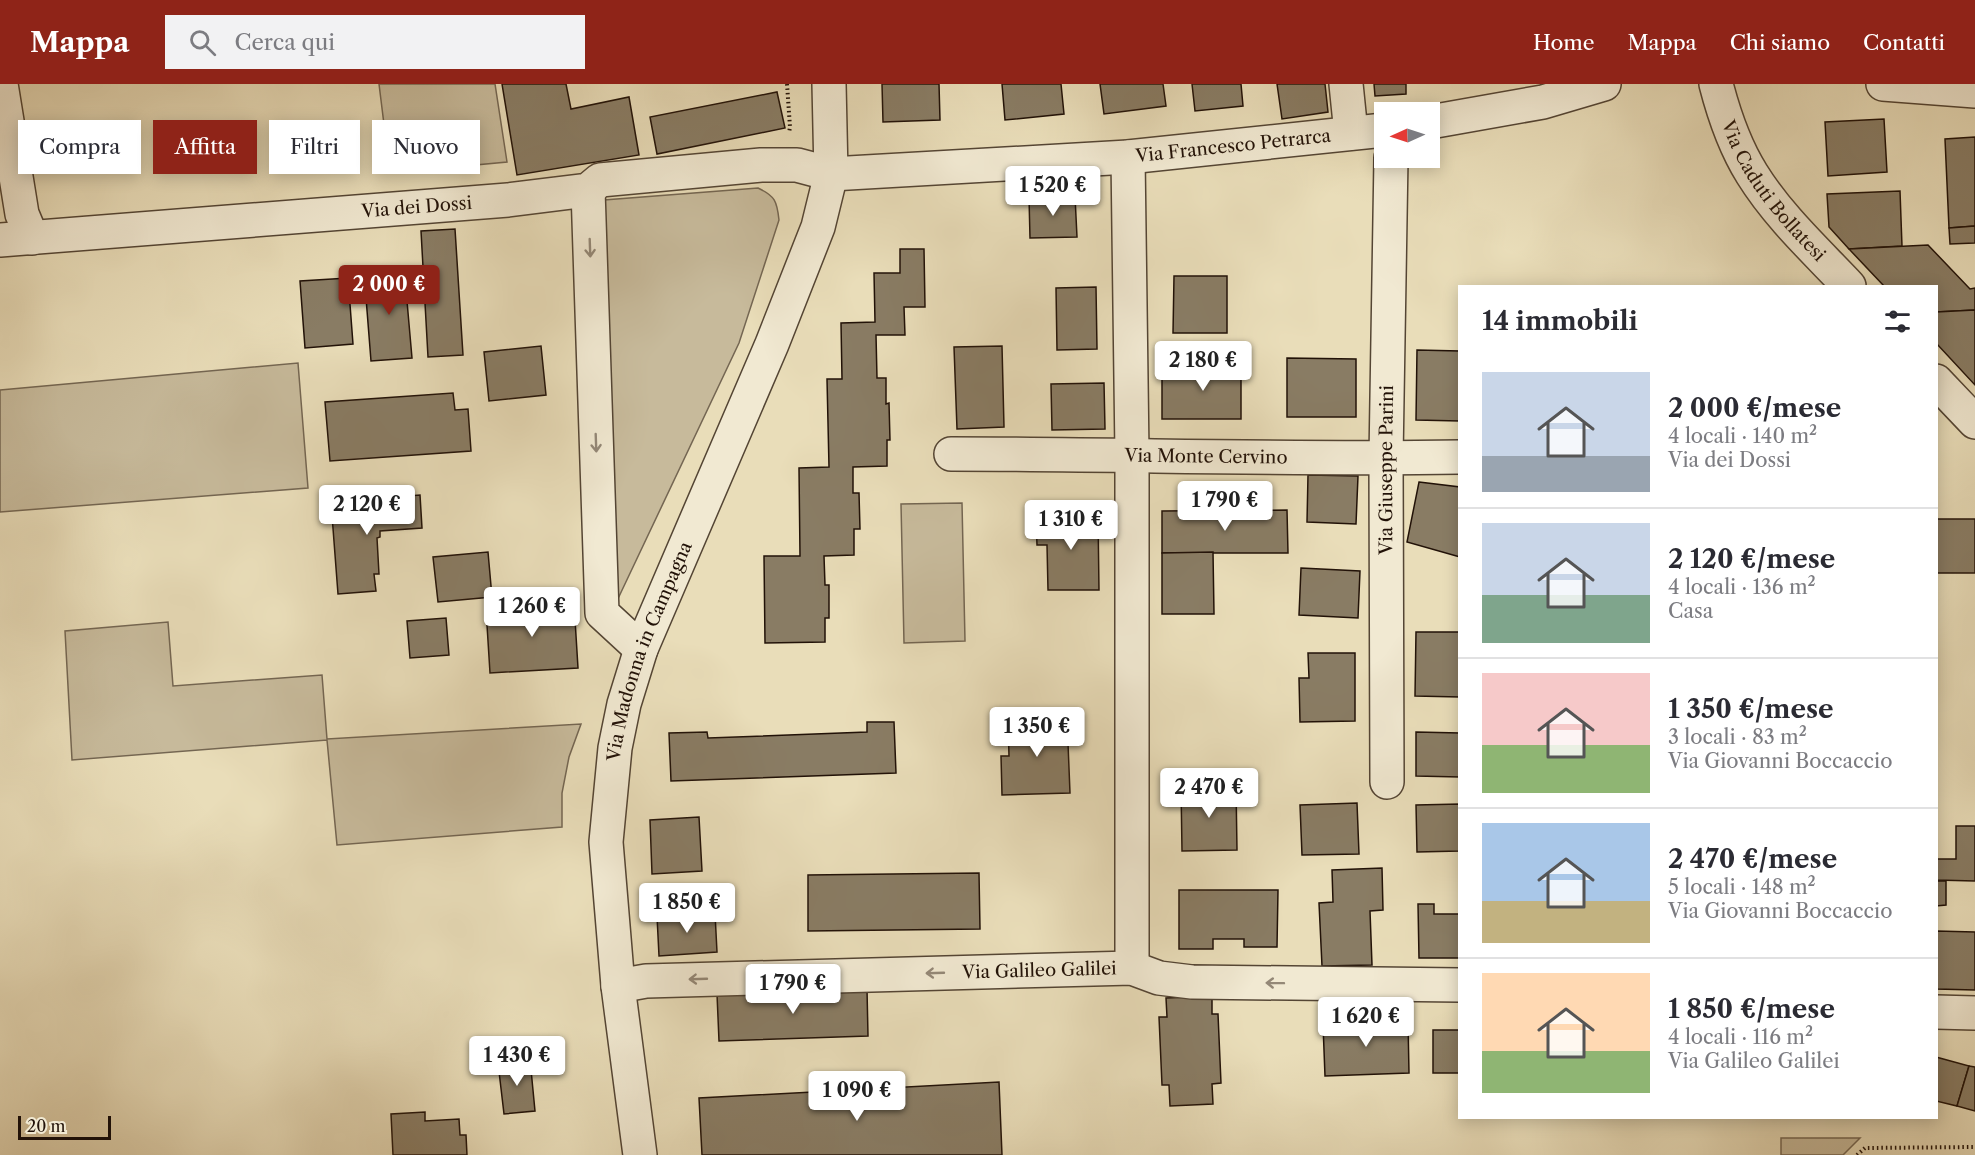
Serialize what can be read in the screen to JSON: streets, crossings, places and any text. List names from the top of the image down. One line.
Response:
{"streets":{"street":["Via Francesco Petrarca","Via Caduti Bollatesi","Via dei Dossi","Via Monte Cervino","Via Giuseppe Parini","Via Madonna in Campagna","Via Galileo Galilei"]},"crossings":[["Via Francesco Petrarca","Via dei Dossi"],["Via Francesco Petrarca","Via Madonna in Campagna"],["Via dei Dossi","Via Madonna in Campagna"],["Via Monte Cervino","Via Giuseppe Parini"],["Via Madonna in Campagna","Via Galileo Galilei"]],"one_way":["Via Galileo Galilei"],"scale_bar":"20 m","north":"left","page":{"header":"Mappa","search":"Cerca qui","nav":["Home","Mappa","Chi siamo","Contatti"],"chip":["Compra","Affitta","Filtri","Nuovo"],"price":["1 520 €","2 000 €","2 180 €","1 790 €","2 120 €","1 310 €","1 260 €","1 350 €","2 470 €","1 850 €","1 790 €","1 620 €","1 430 €","1 090 €"],"heading":"14 immobili","list":[{"name":"2 000 €/mese","note":"4 locali · 140 m² · Via dei Dossi"},{"name":"2 120 €/mese","note":"4 locali · 136 m² · Casa"},{"name":"1 350 €/mese","note":"3 locali · 83 m² · Via Giovanni Boccaccio"},{"name":"2 470 €/mese","note":"5 locali · 148 m² · Via Giovanni Boccaccio"},{"name":"1 850 €/mese","note":"4 locali · 116 m² · Via Galileo Galilei"}],"scale":"20 m"}}
